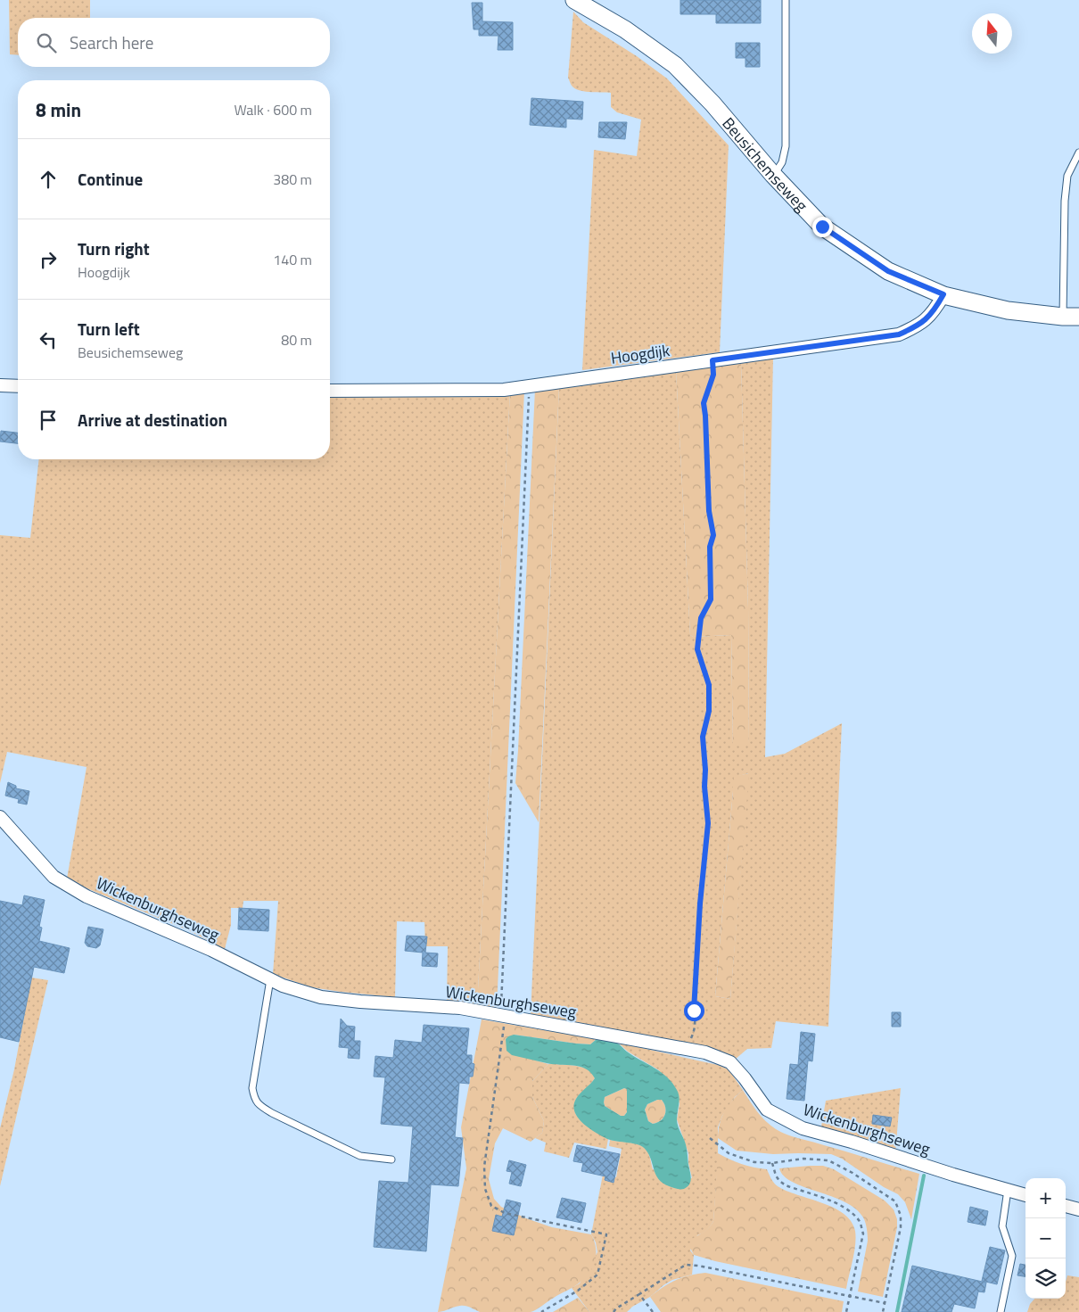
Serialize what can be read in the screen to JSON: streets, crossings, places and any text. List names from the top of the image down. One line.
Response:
{"streets":{"street":["Beusichemseweg","Hoogdijk","Wickenburghseweg"]},"crossings":[["Beusichemseweg","Hoogdijk"]],"north":"top","page":{"search":"Search here","heading":["8 min","Walk · 600 m"],"list":[["Continue","380 m"],["Turn right","Hoogdijk","140 m"],["Turn left","Beusichemseweg","80 m"],"Arrive at destination"],"map_buttons":["+","−"]}}
